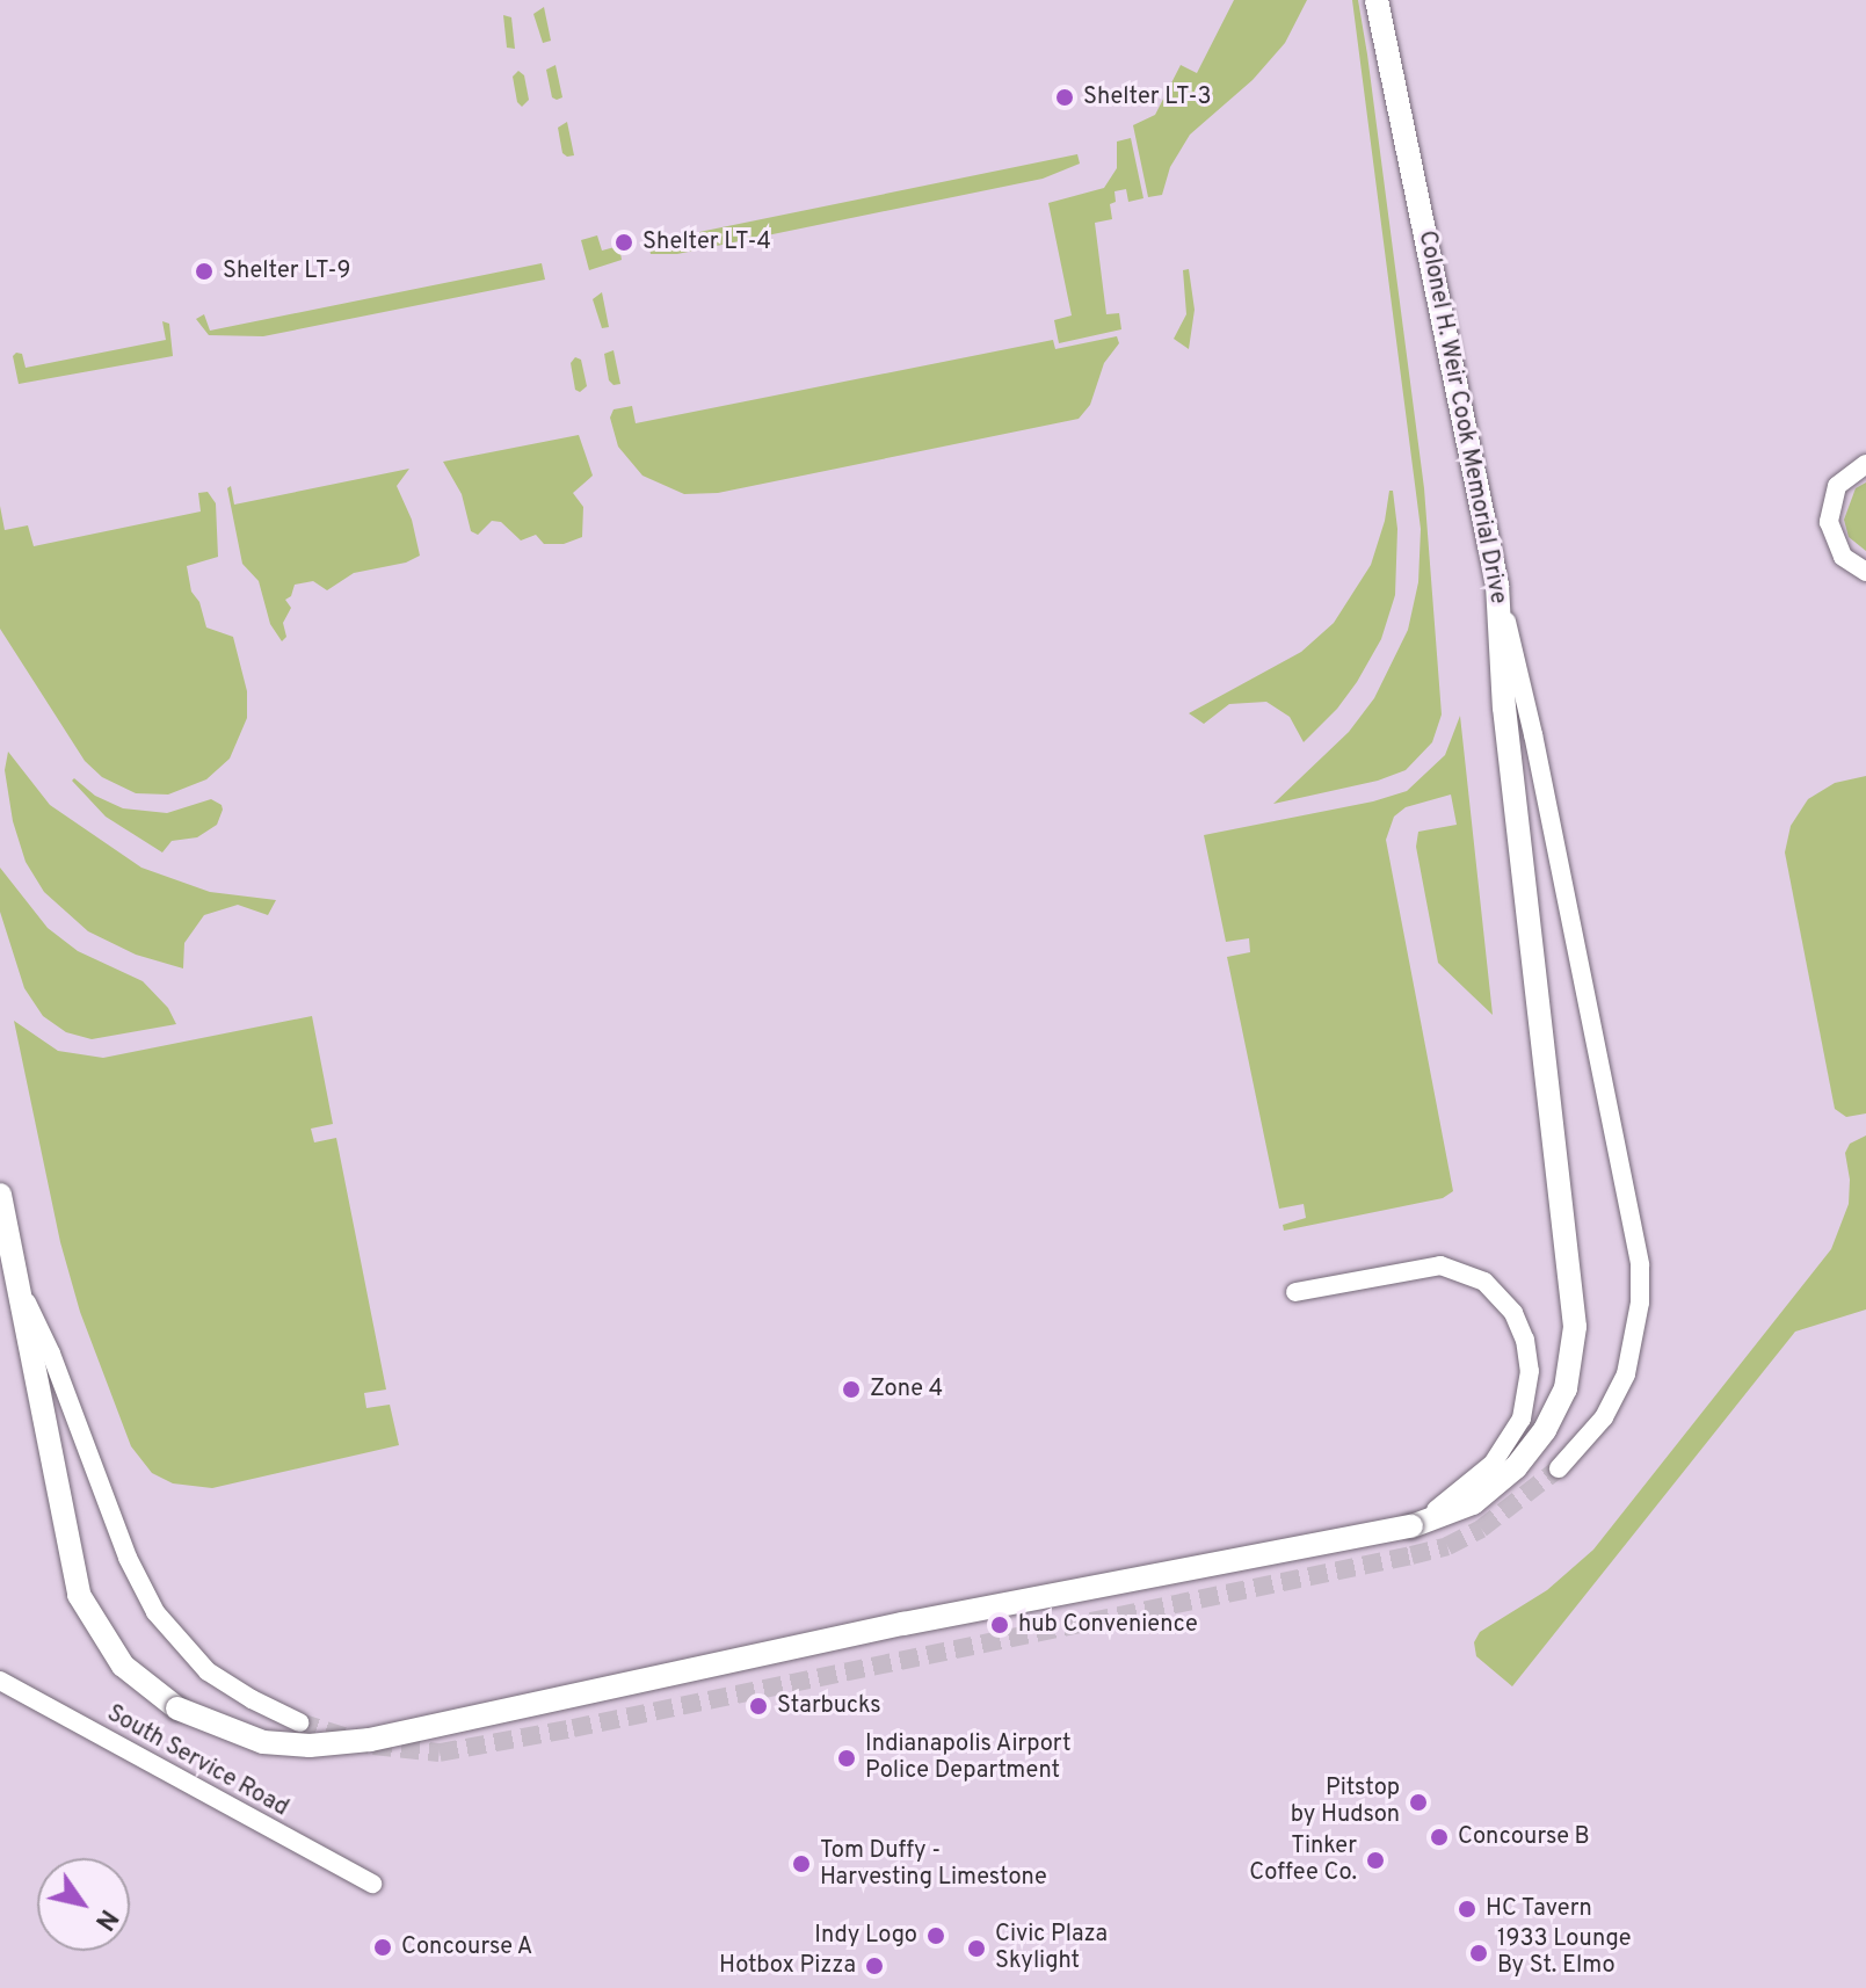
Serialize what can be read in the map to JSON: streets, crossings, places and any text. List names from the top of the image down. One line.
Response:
{"streets":{"street":["Colonel H. Weir Cook Memorial Drive","South Service Road"]},"places":["Shelter LT-3","Shelter LT-4","Shelter LT-9","Zone 4","hub Convenience","Starbucks","Indianapolis Airport Police Department","Pitstop by Hudson","Concourse B","Tinker Coffee Co.","Tom Duffy - Harvesting Limestone","HC Tavern","Indy Logo","Concourse A","Civic Plaza Skylight","1933 Lounge By St. Elmo","Hotbox Pizza"],"north":"bottom right"}
